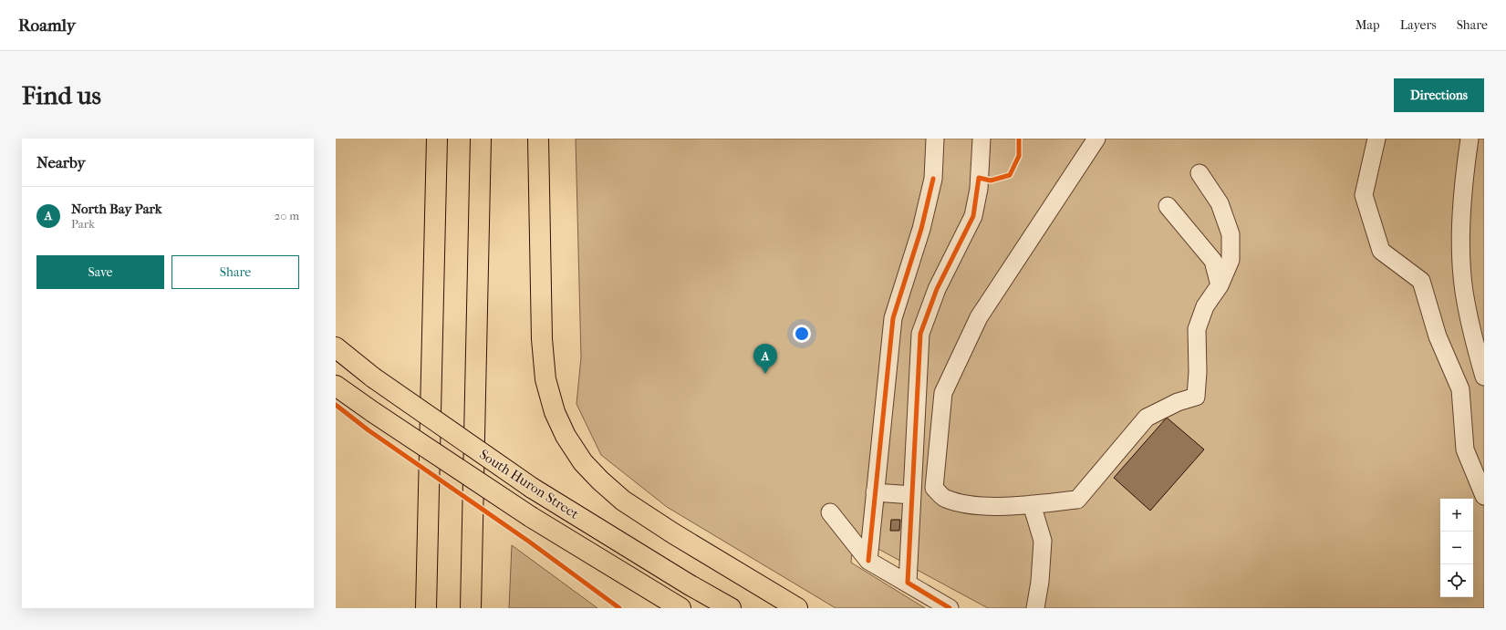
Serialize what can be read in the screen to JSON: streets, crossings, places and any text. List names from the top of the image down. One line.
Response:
{"streets":{"main road":["South Huron Street"]},"page":{"header":"Roamly","nav":["Map","Layers","Share"],"buttons":["Directions",["Save","Share"]],"title":"Find us","heading":"Nearby","list":[{"mark":"A","name":"North Bay Park","note":"Park","value":"20 m"}],"pins":"A","map_buttons":["+","−"]}}
